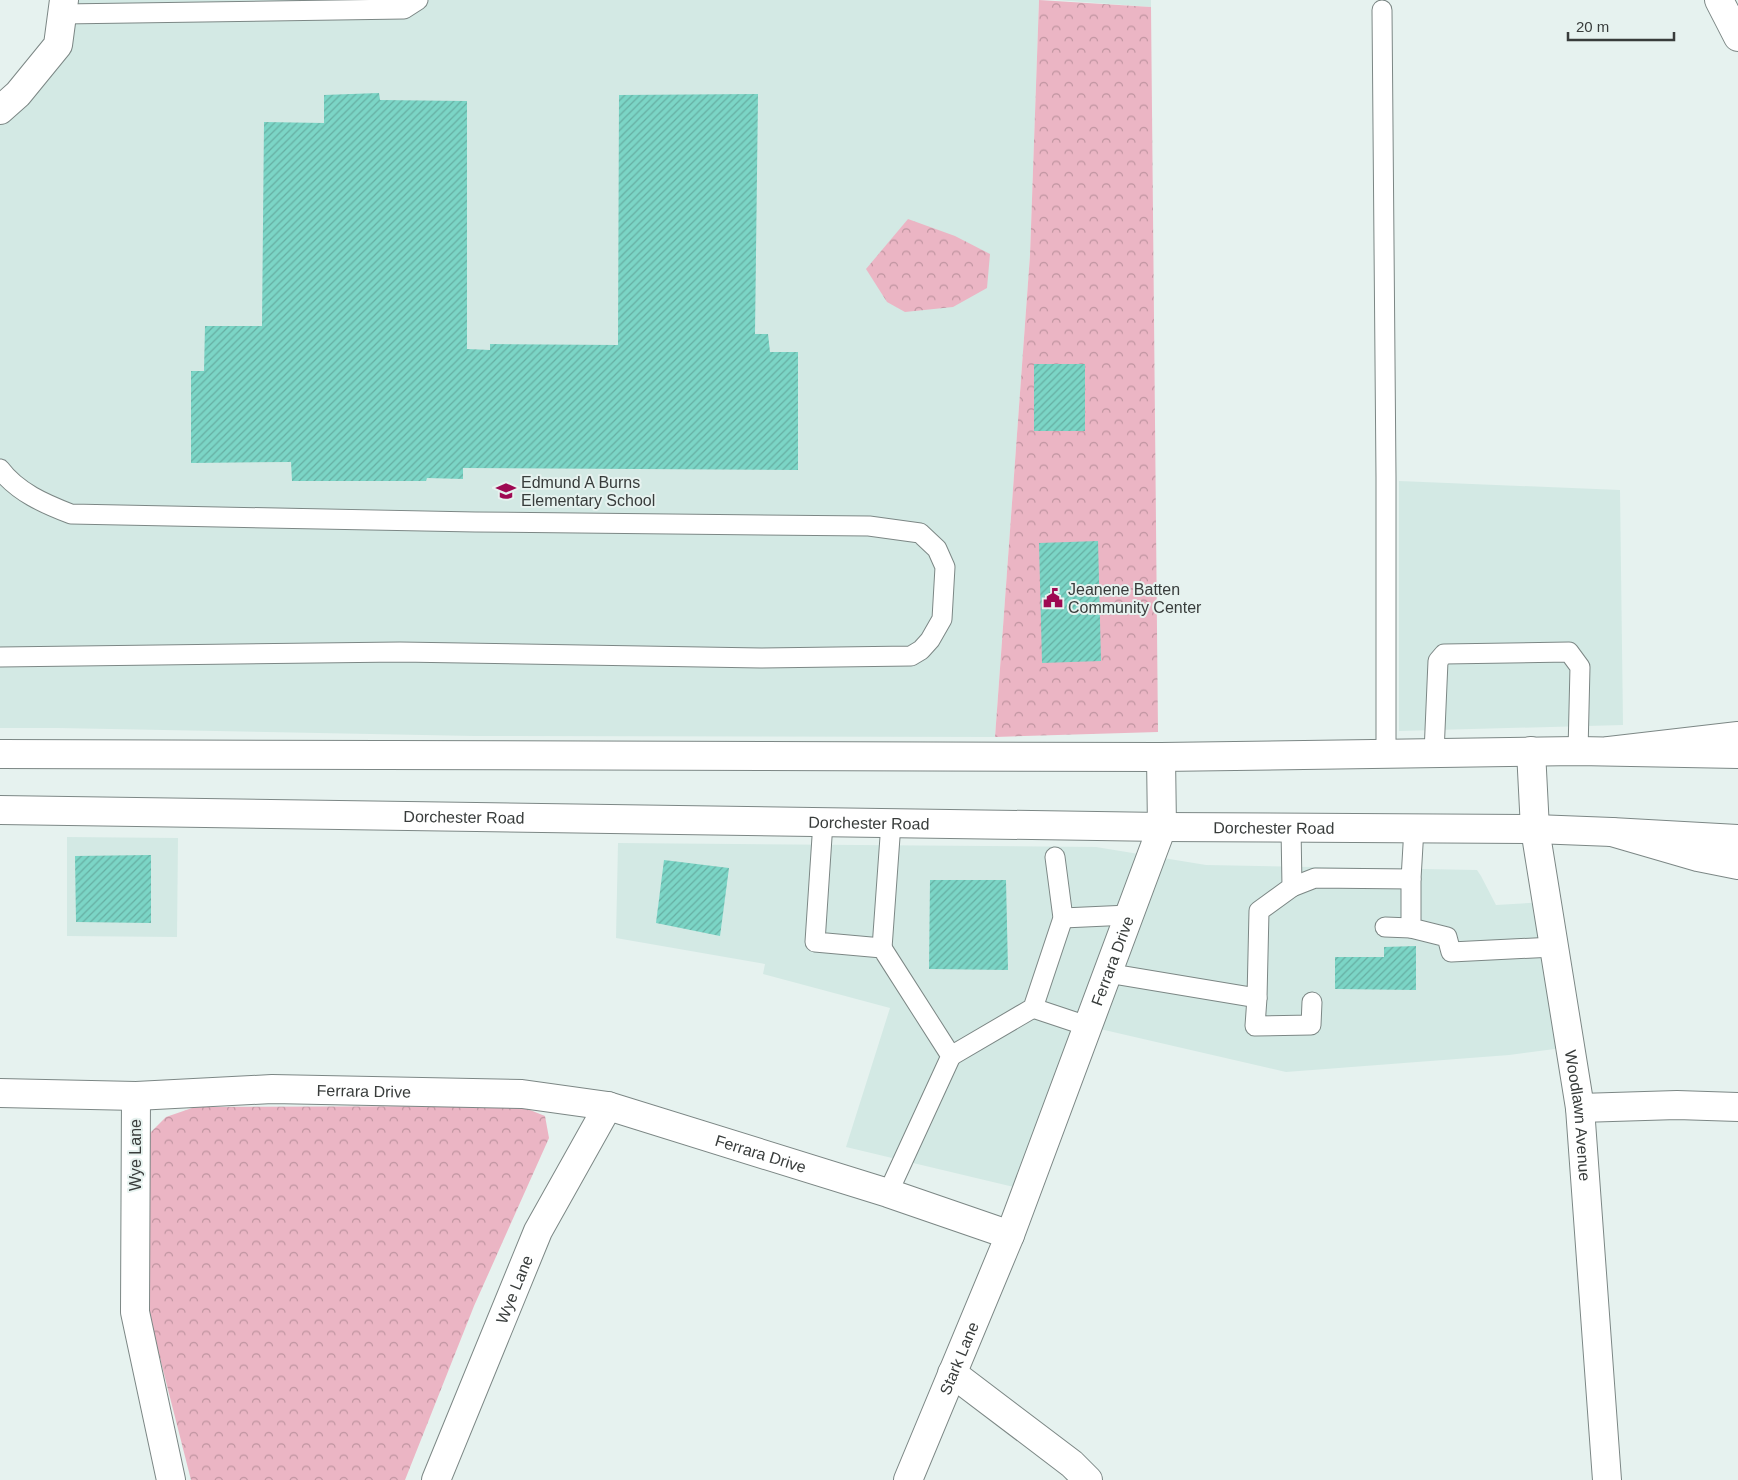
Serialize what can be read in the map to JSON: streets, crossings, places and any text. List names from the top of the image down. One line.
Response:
{"streets":{"main road":["Dorchester Road","Ferrara Drive","Woodlawn Avenue","Wye Lane","Stark Lane"]},"crossings":[["Dorchester Road","Ferrara Drive"],["Dorchester Road","Woodlawn Avenue"],["Ferrara Drive","Wye Lane"],["Ferrara Drive","Stark Lane"]],"places":{"school or university":["Edmund A Burns Elementary School"],"public building":["Jeanene Batten Community Center"]},"scale_bar":"20 m"}
